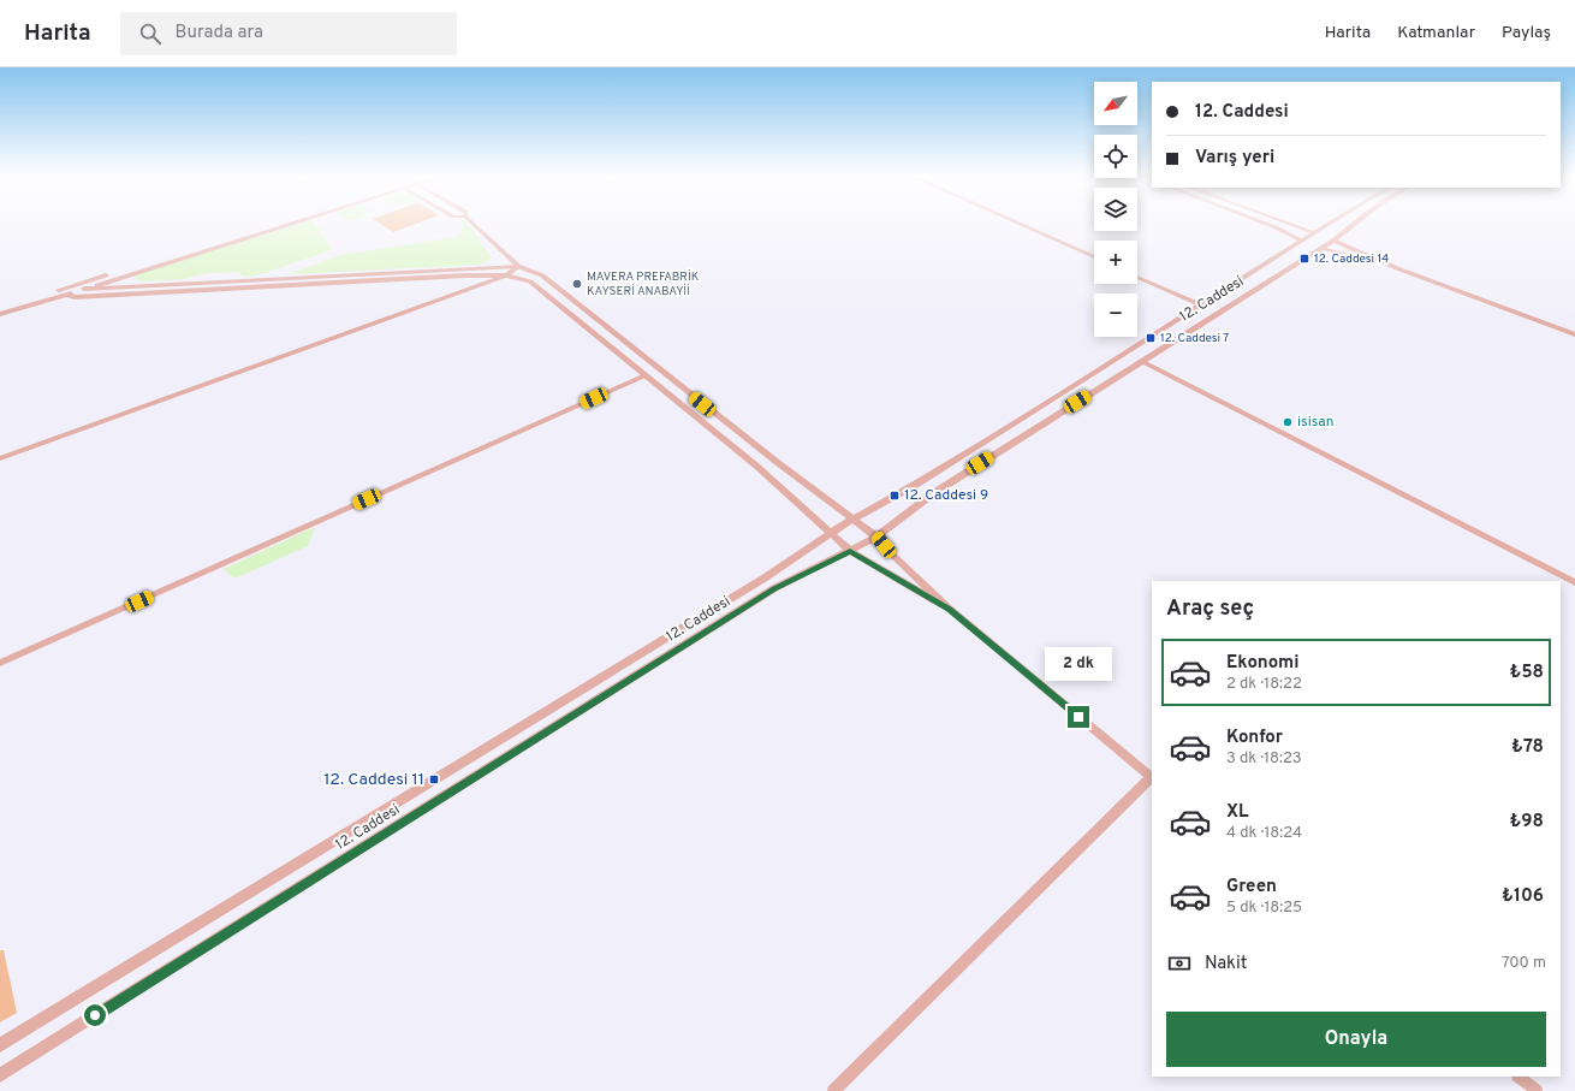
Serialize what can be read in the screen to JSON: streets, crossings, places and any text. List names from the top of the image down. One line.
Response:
{"streets":{"street":["12. Caddesi"]},"places":{"transit":["12. Caddesi 14","12. Caddesi 7","12. Caddesi 9","12. Caddesi 11"],"other":["MAVERA PREFABRİK KAYSERİ ANABAYİİ","isisan"]},"north":"bottom left","page":{"header":"Harita","search":"Burada ara","nav":["Harita","Katmanlar","Paylaş"],"map_buttons":["+","−"],"banner":["12. Caddesi","Varış yeri"],"heading":"Araç seç","list":[{"name":"Ekonomi","note":"2 dk · 18:22","value":"₺58"},{"name":"Konfor","note":"3 dk · 18:23","value":"₺78"},{"name":"XL","note":"4 dk · 18:24","value":"₺98"},{"name":"Green","note":"5 dk · 18:25","value":"₺106"}],"bubble":"2 dk","pay":["Nakit","700 m"],"buttons":"Onayla"}}
